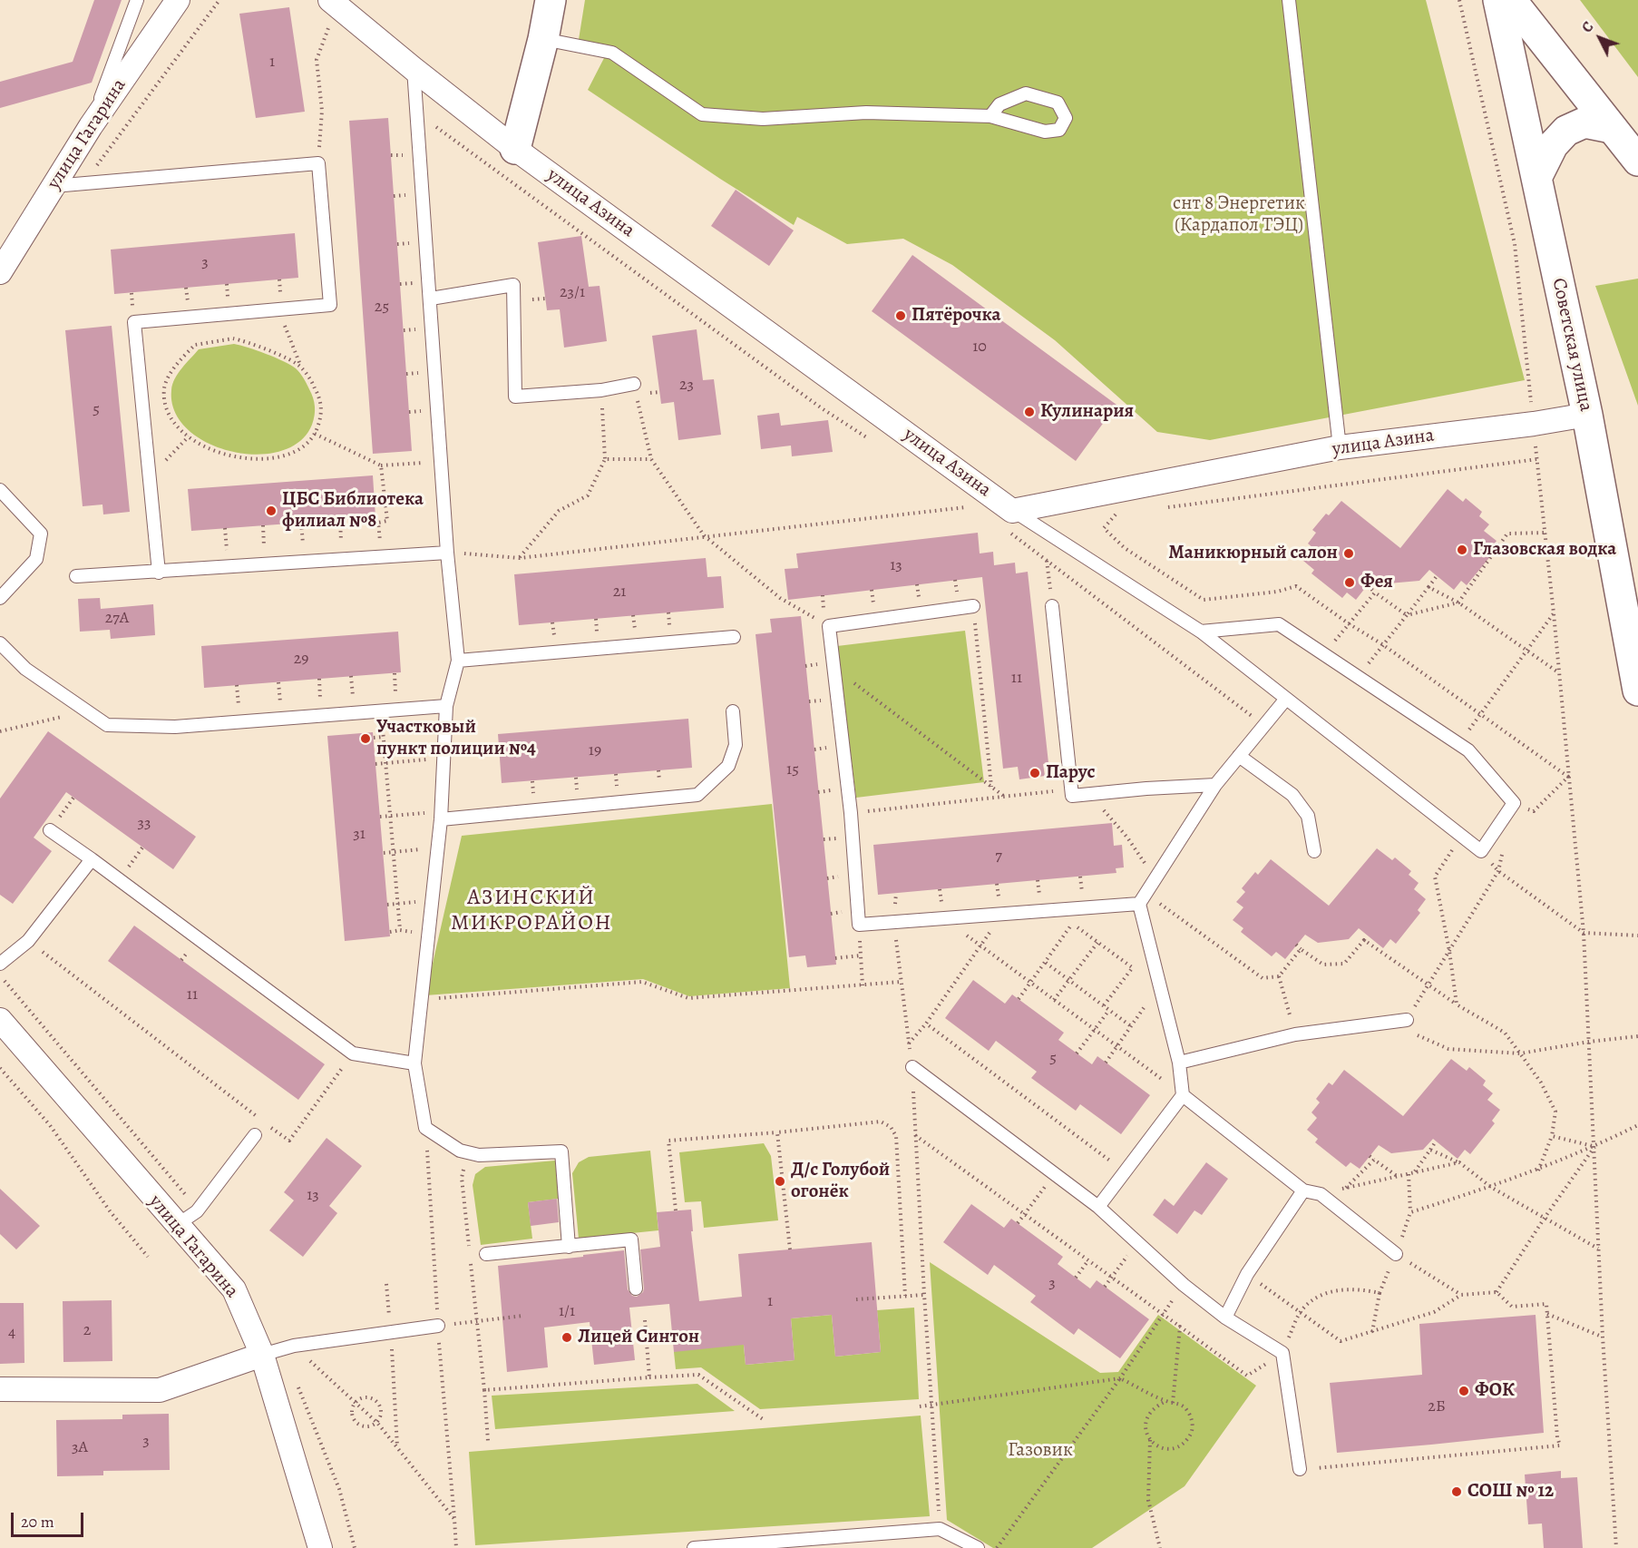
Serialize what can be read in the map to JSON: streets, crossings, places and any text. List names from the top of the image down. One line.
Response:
{"streets":{"main road":["Советская улица"],"street":["улица Гагарина","улица Азина"]},"crossings":[["улица Азина","Советская улица"]],"districts":["АЗИНСКИЙ МИКРОРАЙОН"],"parks":["снт 8 Энергетик (Кардапол ТЭЦ)","Газовик"],"places":["Пятёрочка","Кулинария","ЦБС Библиотека филиал №8","Глазовская водка","Маникюрный салон","Фея","Участковый пункт полиции №4","Парус","Д/с Голубой огонёк","Лицей Синтон","ФОК","СОШ № 12"],"house_numbers":["1","3","23/1","25","10","23","5","13","21","27А","29","11","19","15","33","31","7","11","5","13","3","1","1/1","2","4","2Б","3","3А"],"scale_bar":"20 m","north":"top left"}
